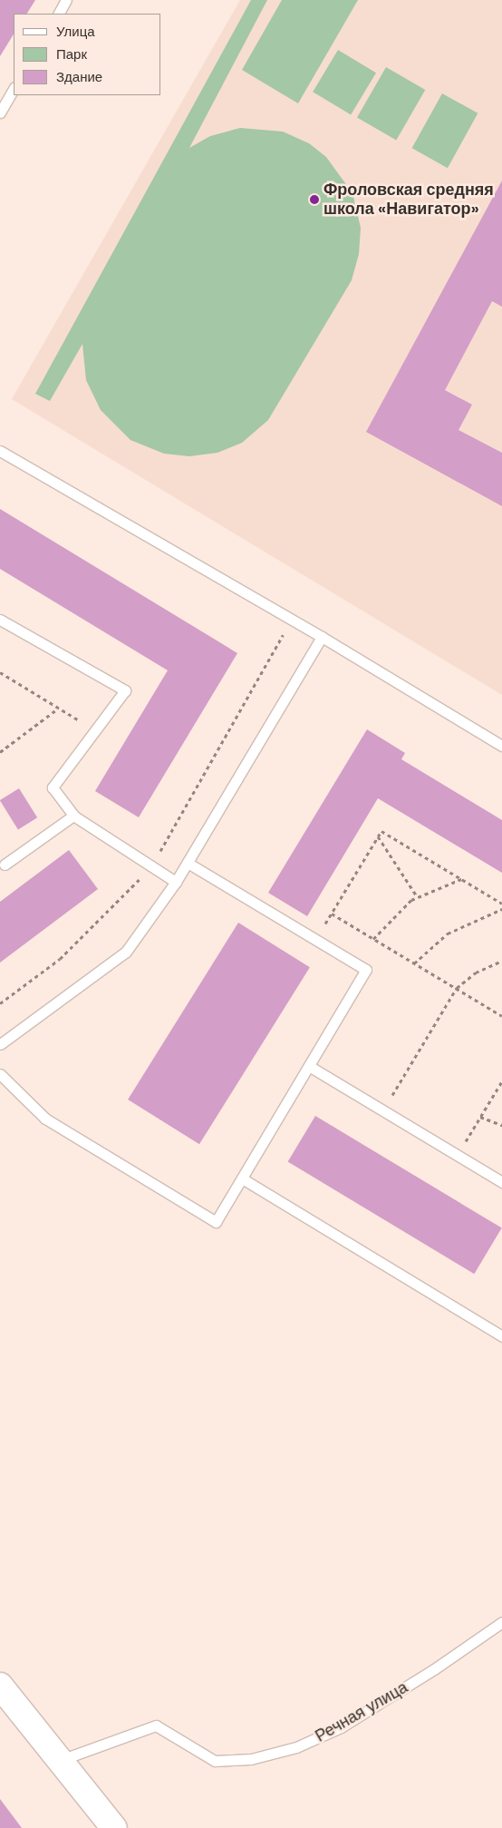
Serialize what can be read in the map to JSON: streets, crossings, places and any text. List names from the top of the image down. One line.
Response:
{"streets":{"lane":["Речная улица"]},"places":["Фроловская средняя школа «Навигатор»"],"legend":["Улица","Парк","Здание"]}
